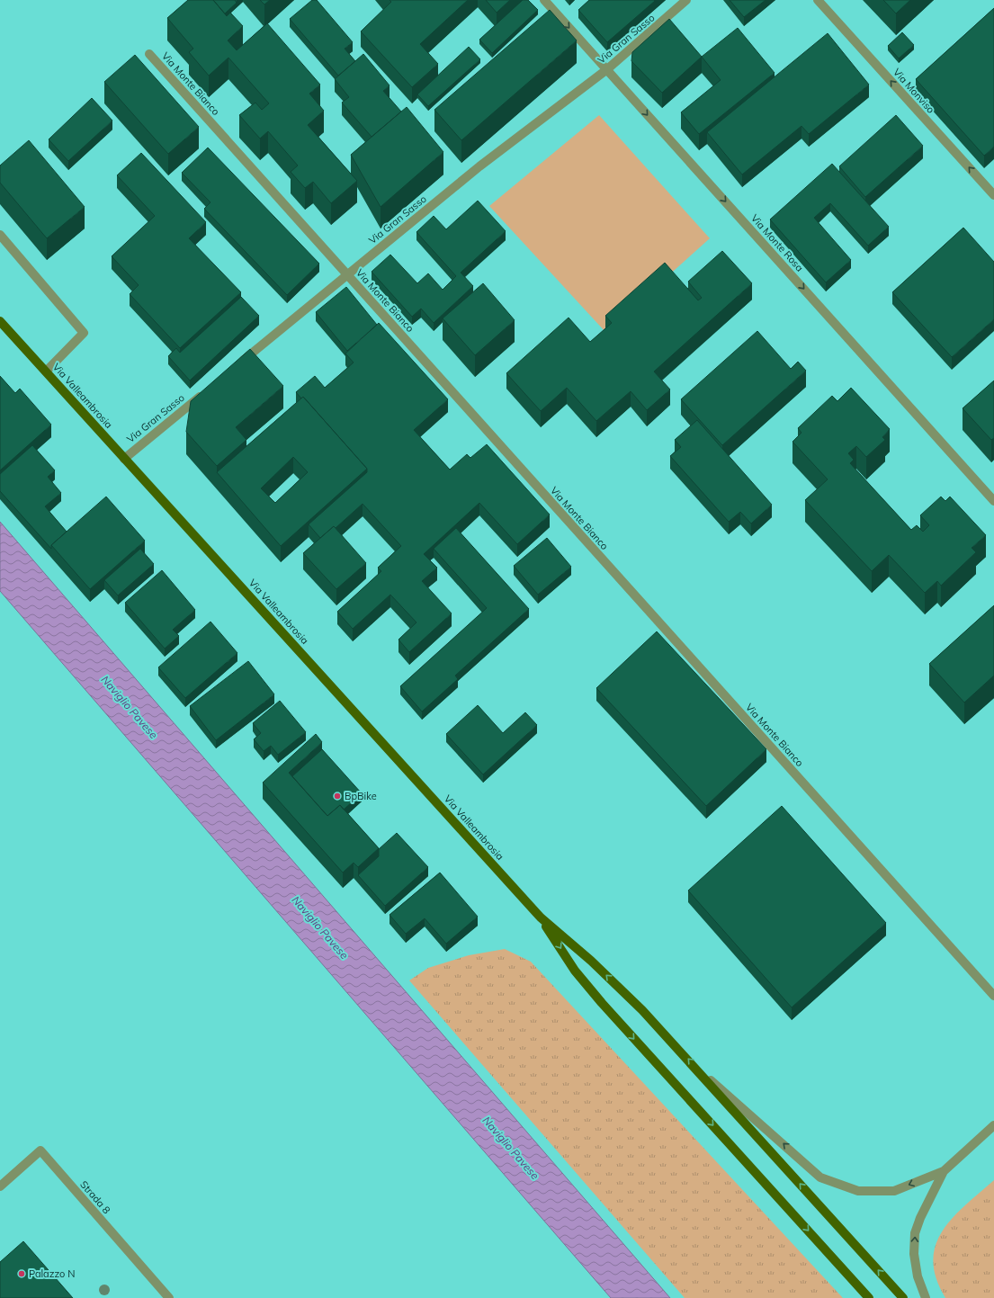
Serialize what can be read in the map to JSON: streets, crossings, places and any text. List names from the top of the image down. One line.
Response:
{"streets":{"main road":["Via Valleambrosia"],"street":["Via Gran Sasso","Via Monte Bianco","Via Monviso","Via Monte Rosa","Strada 8"]},"crossings":[["Via Gran Sasso","Via Monte Bianco"],["Via Gran Sasso","Via Monte Rosa"],["Via Gran Sasso","Via Valleambrosia"]],"one_way":["Via Monviso","Via Monte Rosa"],"water":["Naviglio Pavese"],"places":["BpBike","Palazzo N"]}
